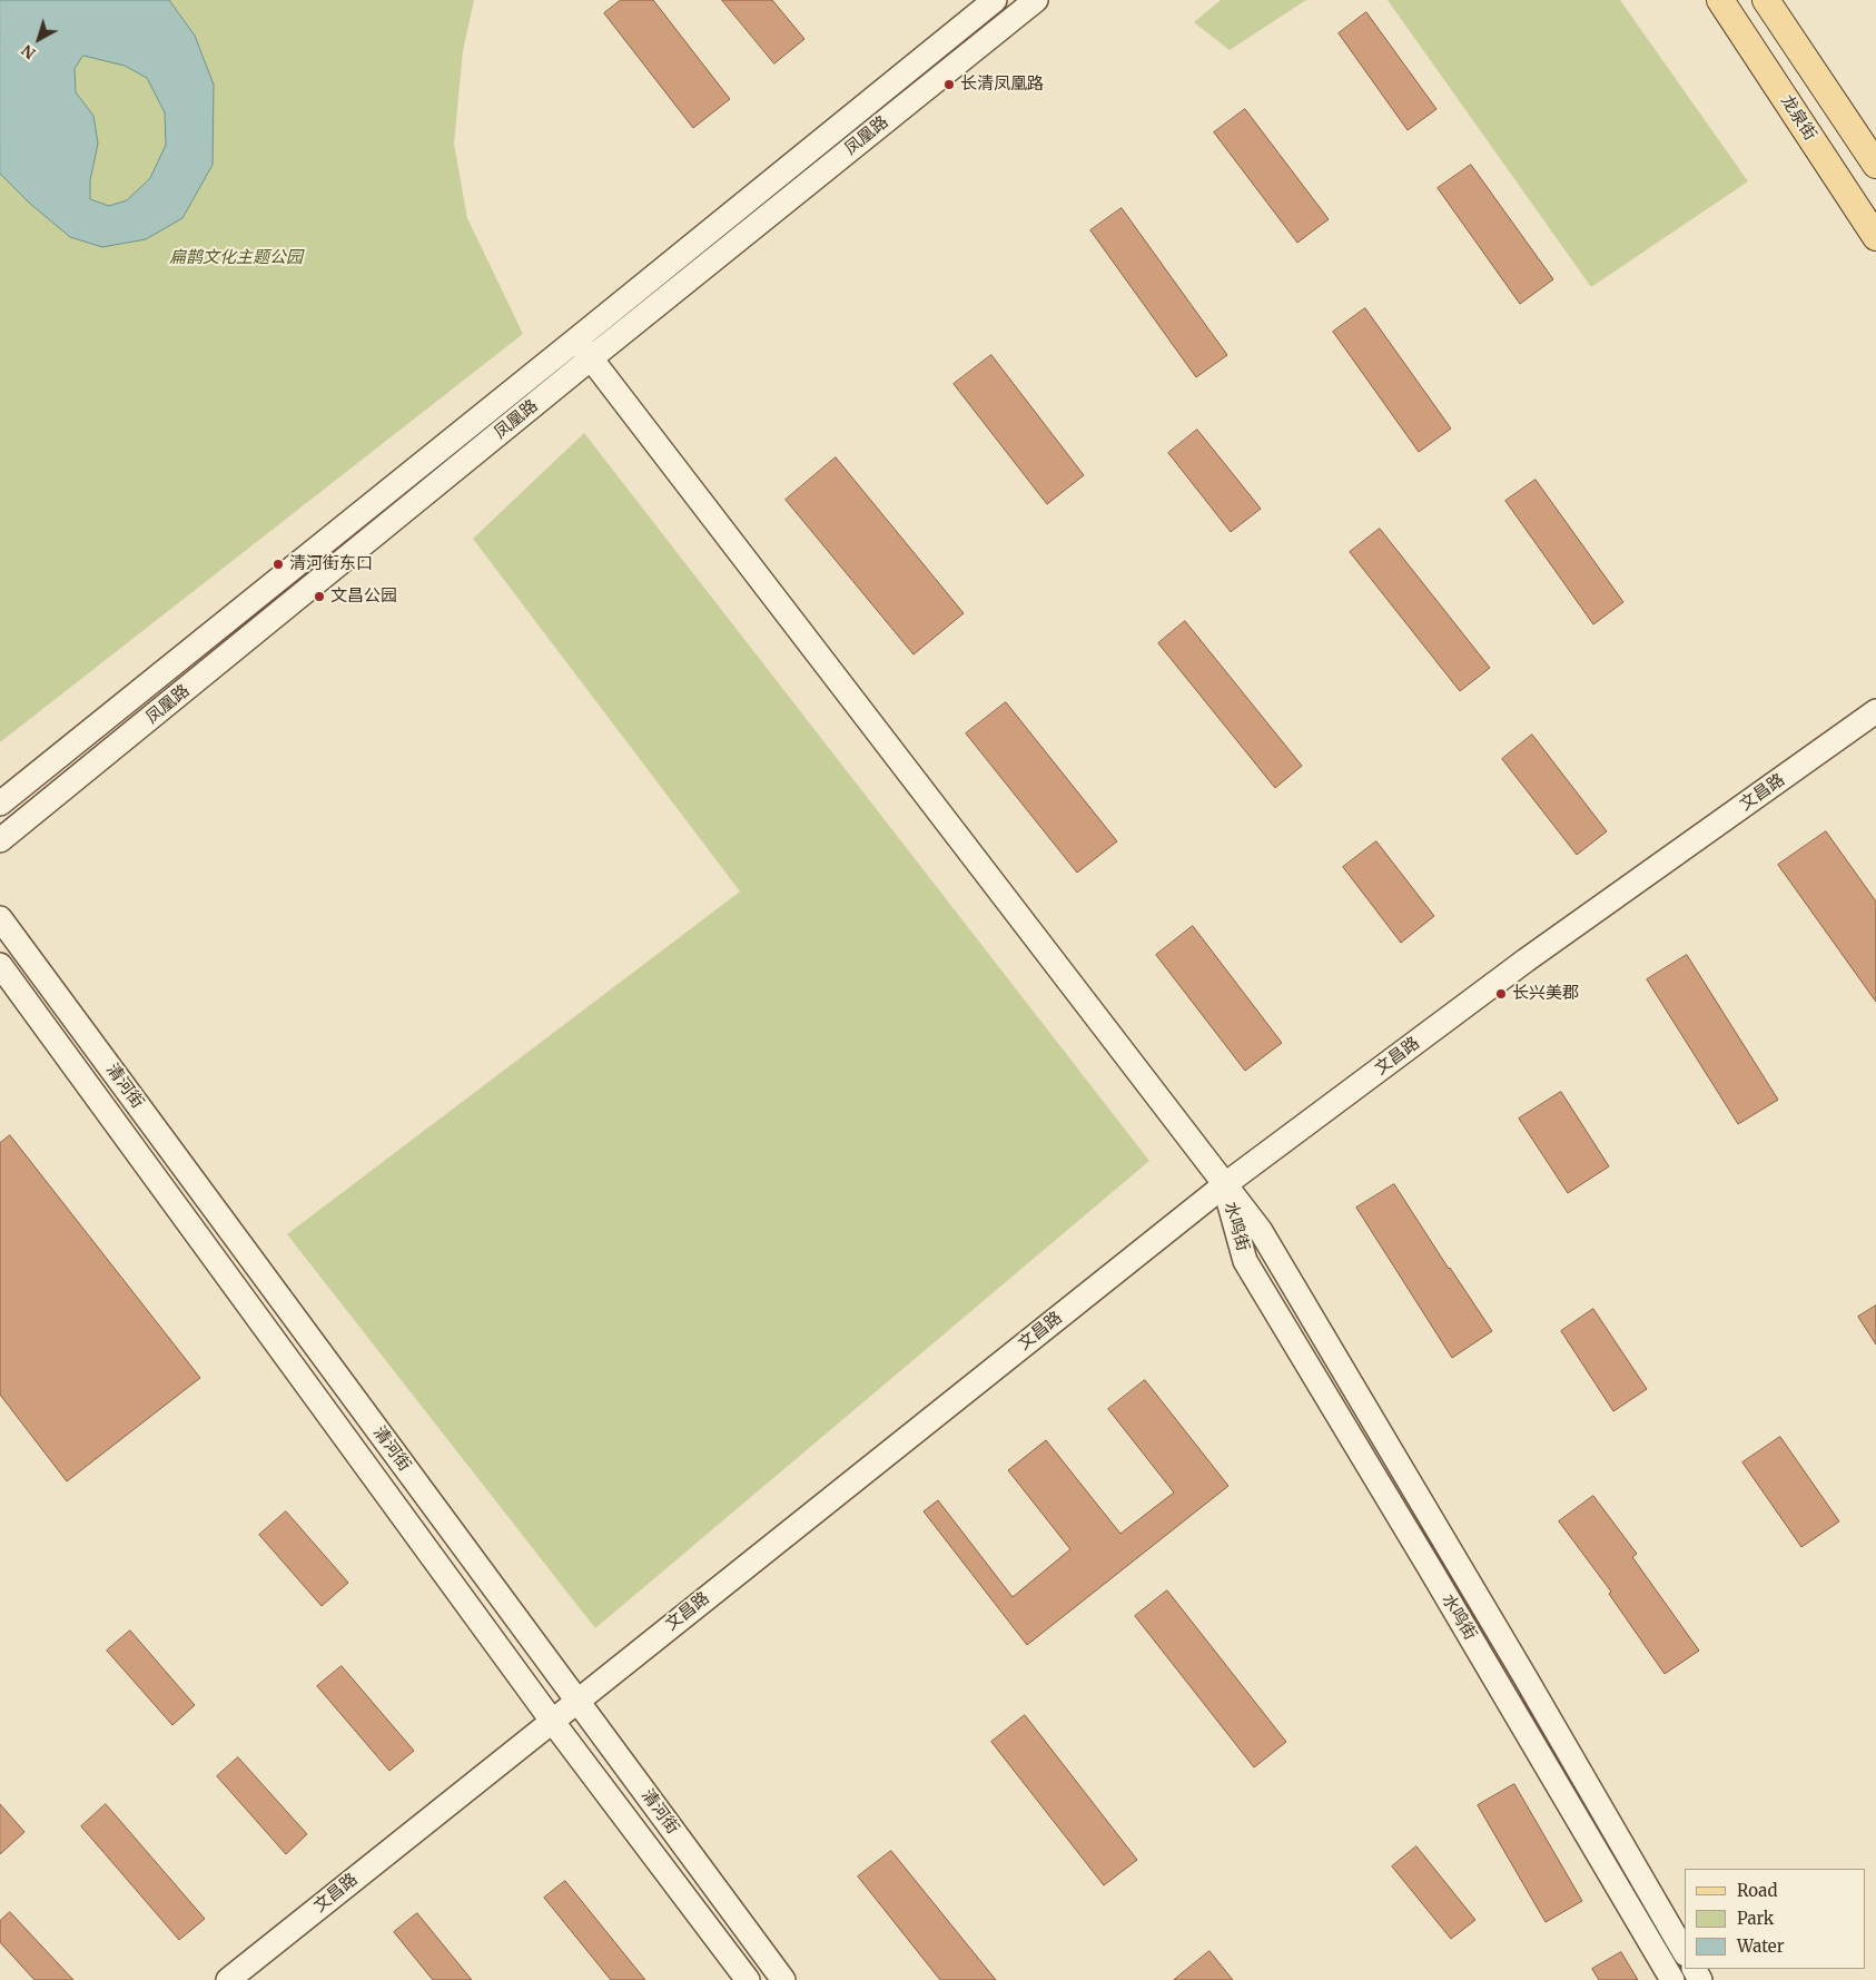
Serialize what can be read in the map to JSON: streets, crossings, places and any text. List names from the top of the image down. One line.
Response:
{"streets":{"main road":["龙泉街","凤凰路","文昌路","清河街","水鸣街"]},"crossings":[["文昌路","清河街"],["文昌路","水鸣街"]],"parks":["扁鹊文化主题公园"],"places":["长清凤凰路","清河街东口","文昌公园","长兴美郡"],"legend":["Road","Park","Water"],"north":"bottom left"}
